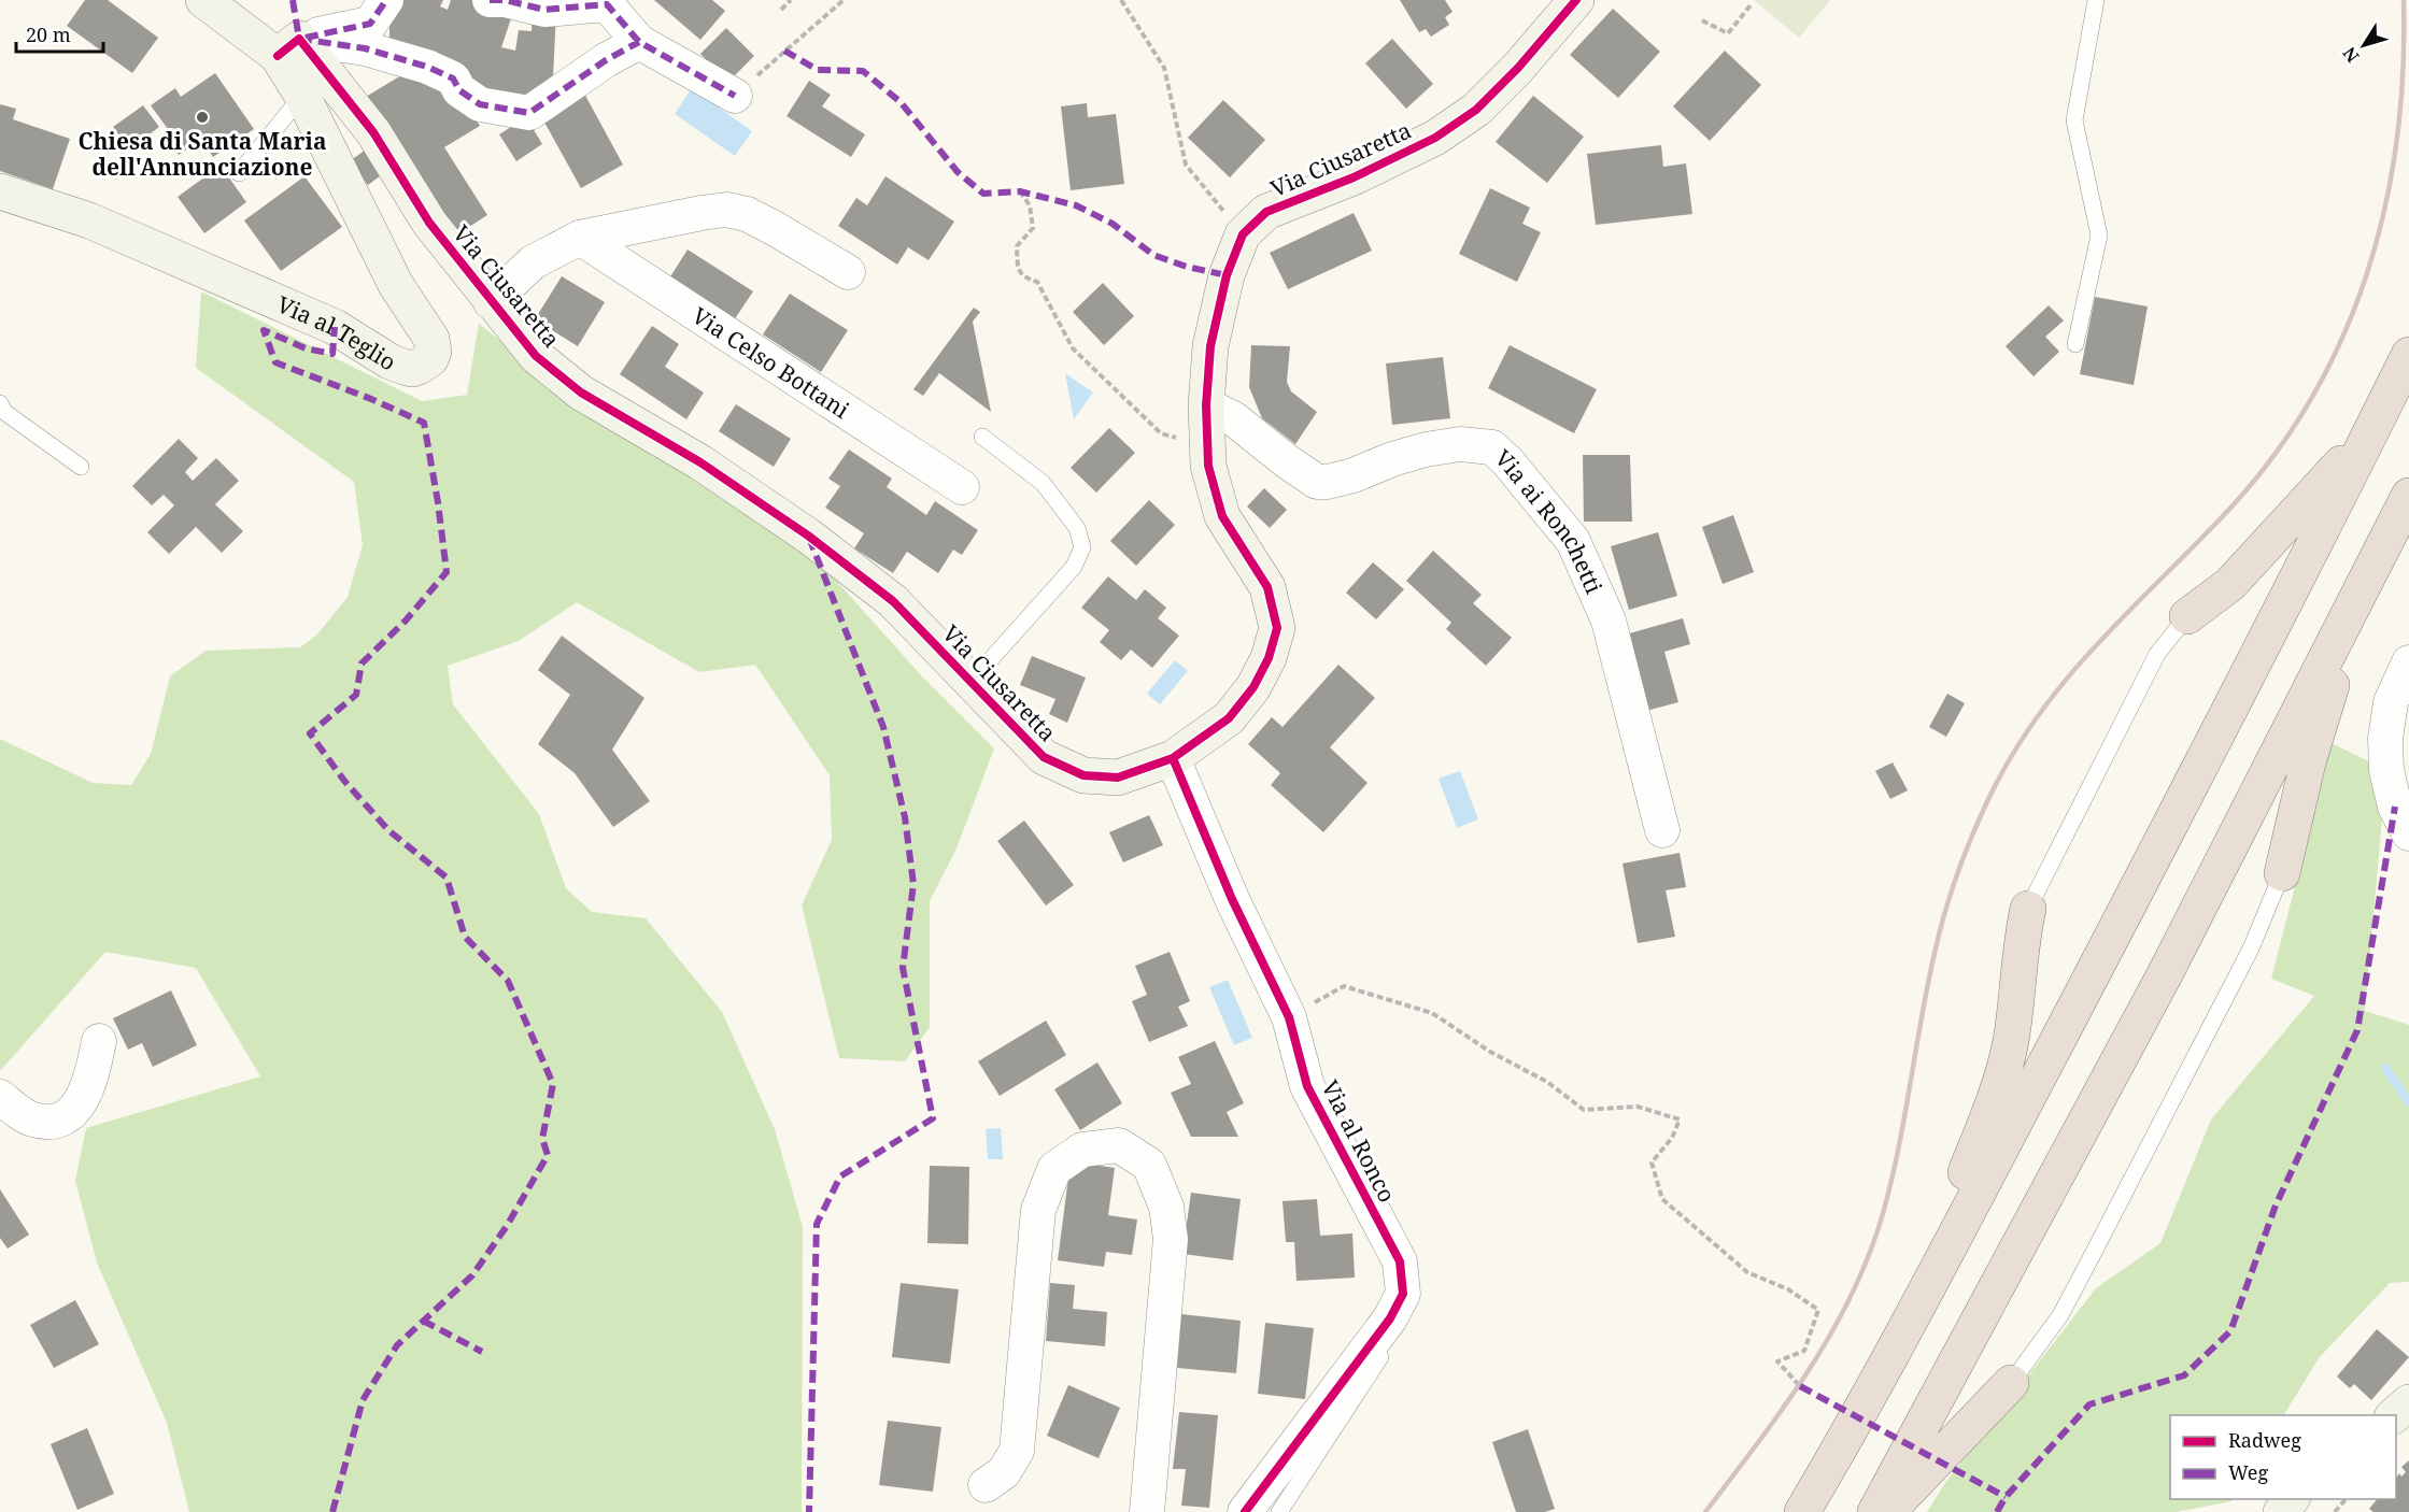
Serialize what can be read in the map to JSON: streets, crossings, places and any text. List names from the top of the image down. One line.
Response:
{"streets":{"street":["Via Ciusaretta","Via al Teglio","Via Celso Bottani","Via ai Ronchetti","Via al Ronco"]},"crossings":[["Via Ciusaretta","Via al Teglio"],["Via Ciusaretta","Via ai Ronchetti"],["Via Ciusaretta","Via al Ronco"]],"places":["Chiesa di Santa Maria dell'Annunciazione"],"legend":["Radweg","Weg"],"scale_bar":"20 m","north":"bottom left"}
